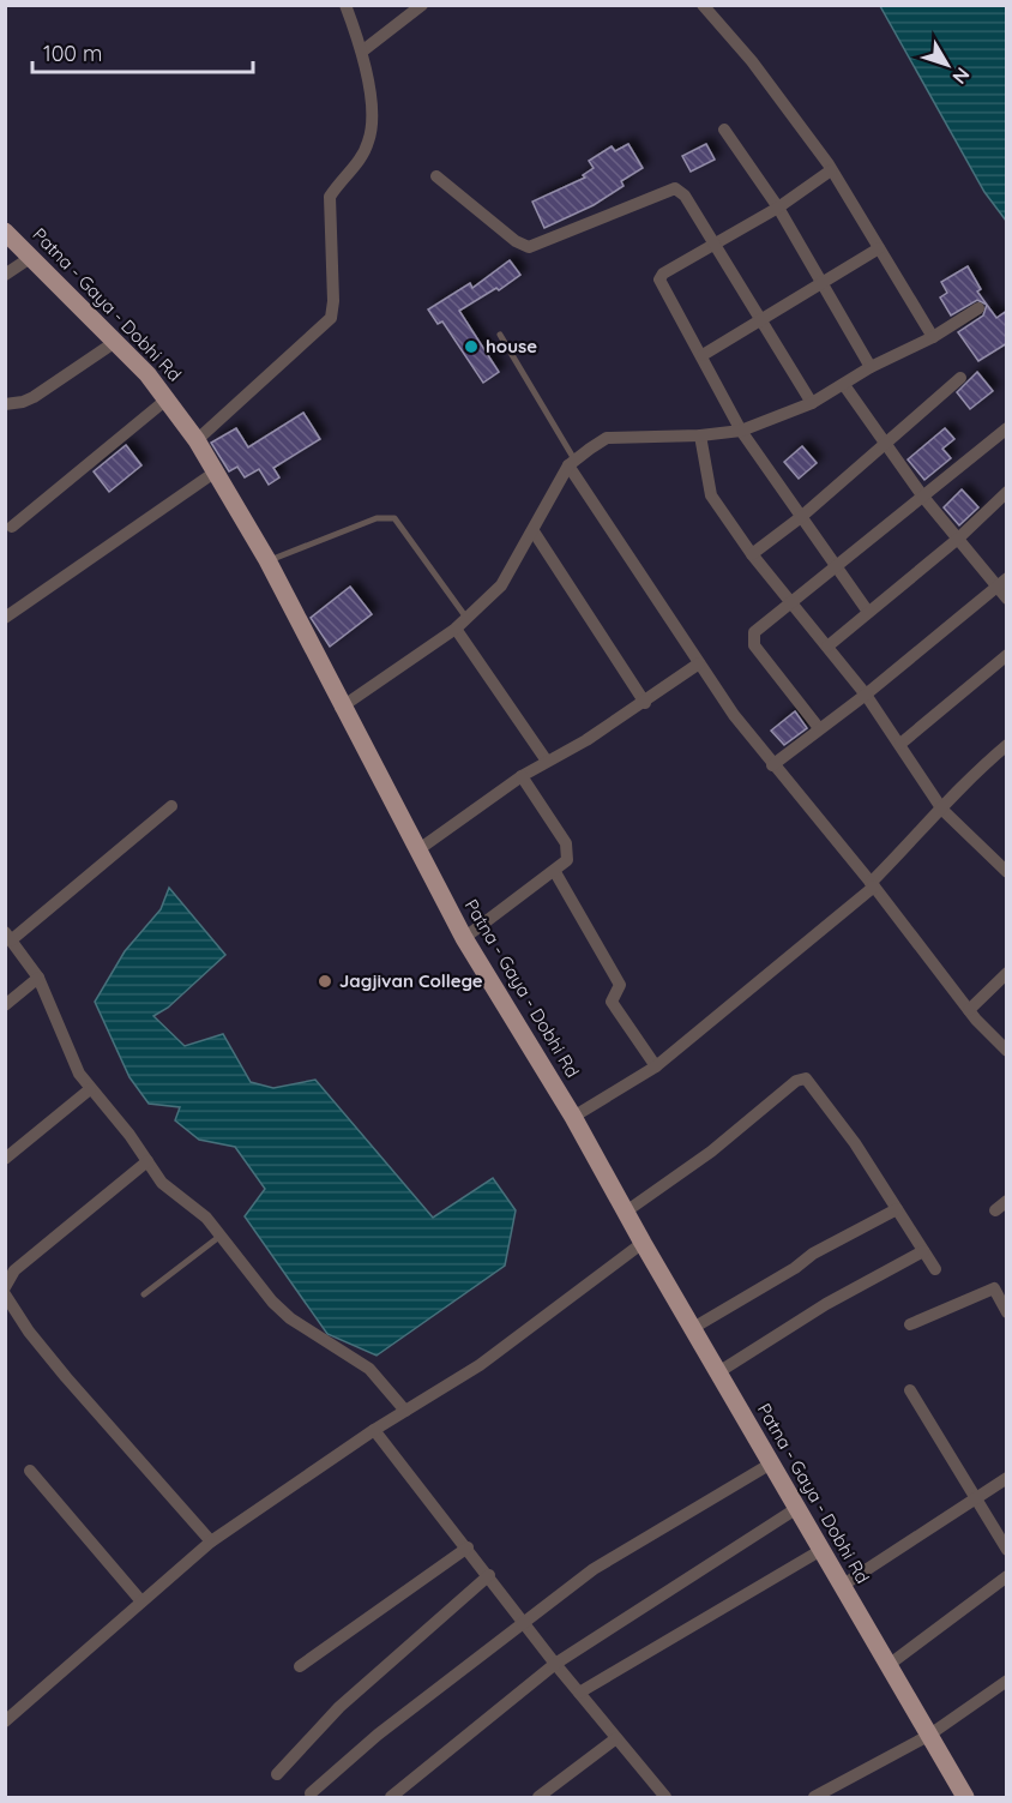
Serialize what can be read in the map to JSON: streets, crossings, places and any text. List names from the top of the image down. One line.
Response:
{"streets":{"main road":["Patna - Gaya - Dobhi Rd"]},"places":["house","Jagjivan College"],"scale_bar":"100 m","north":"bottom right"}
